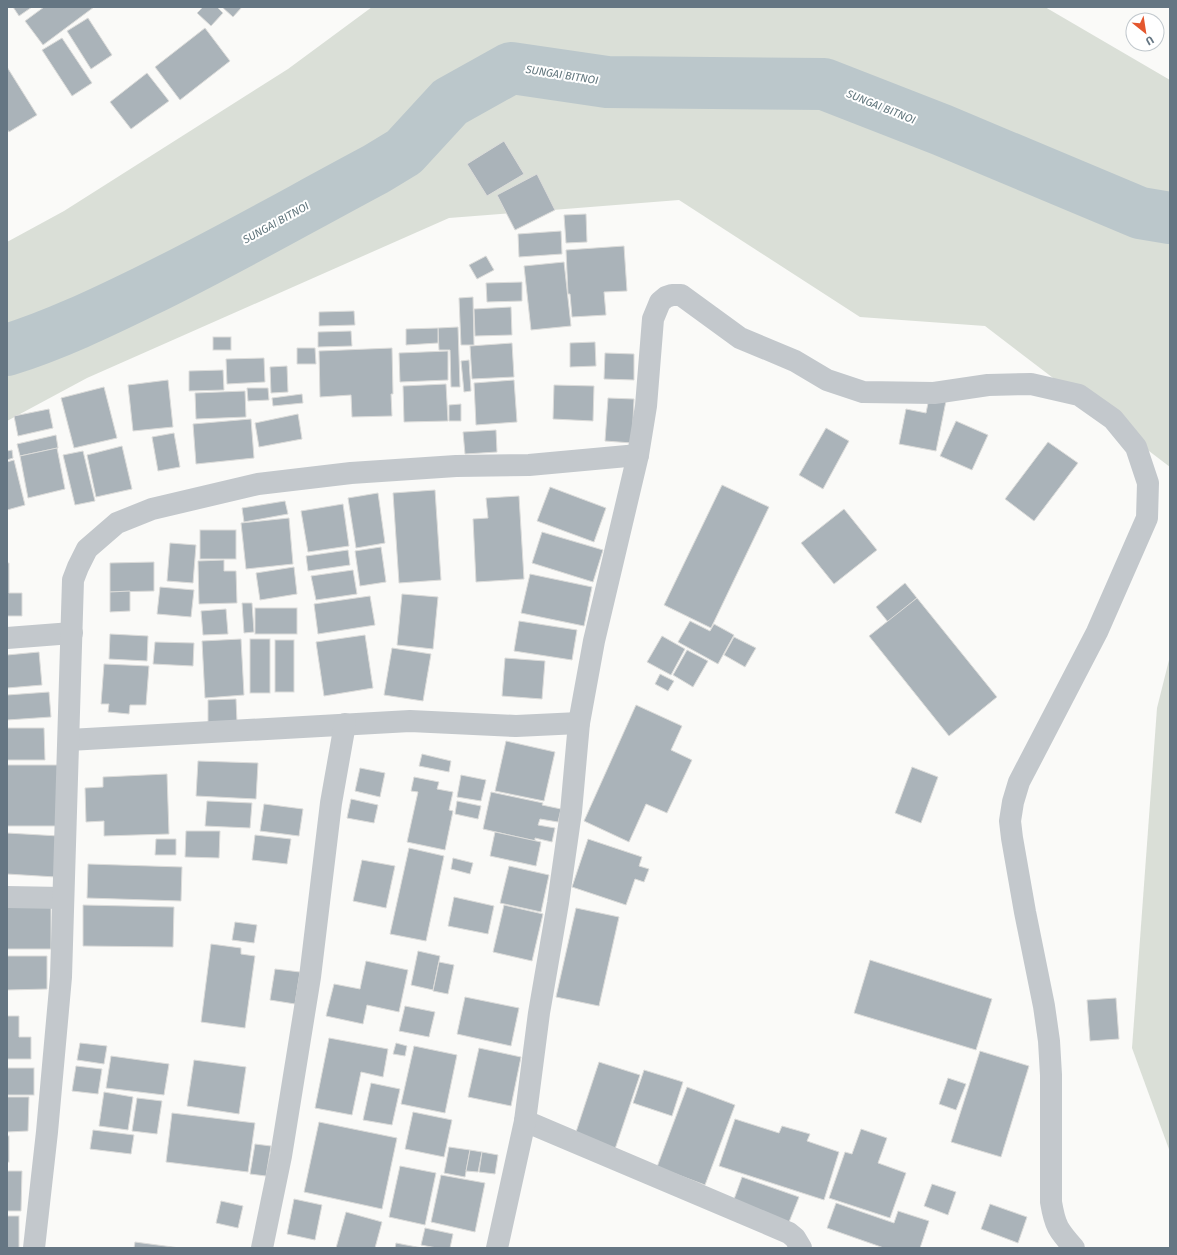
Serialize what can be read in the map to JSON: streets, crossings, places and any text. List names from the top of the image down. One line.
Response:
{"water":["SUNGAI BITNOI"],"north":"bottom right"}
